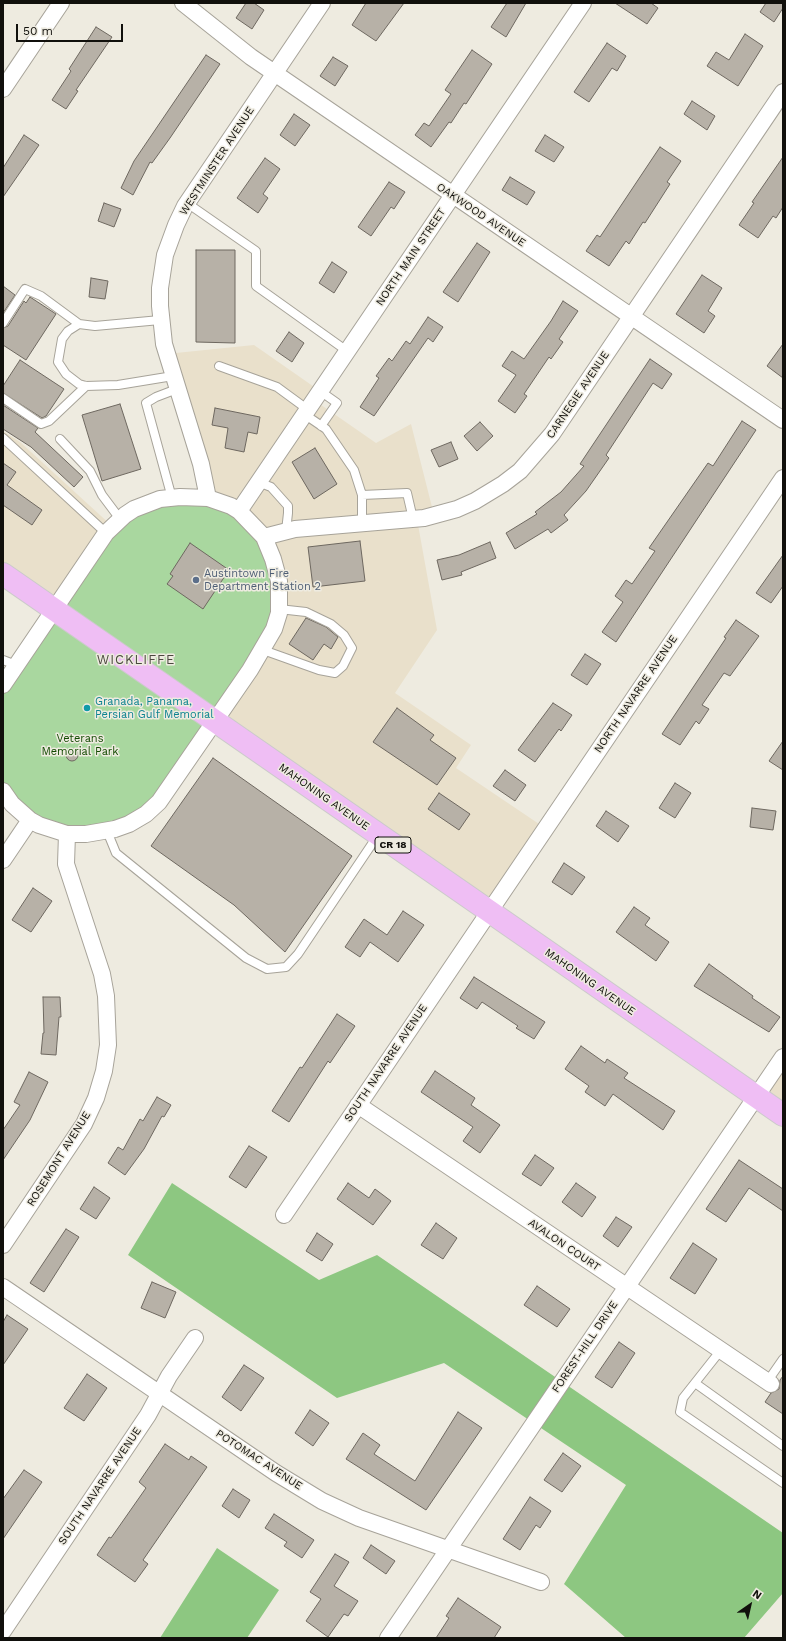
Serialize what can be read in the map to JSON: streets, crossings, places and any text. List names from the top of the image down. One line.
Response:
{"streets":{"main road":["MAHONING AVENUE","CR 18"],"street":["WESTMINSTER AVENUE","OAKWOOD AVENUE","NORTH MAIN STREET","CARNEGIE AVENUE","NORTH NAVARRE AVENUE","SOUTH NAVARRE AVENUE","ROSEMONT AVENUE","AVALON COURT","FOREST-HILL DRIVE","POTOMAC AVENUE"]},"crossings":[["WESTMINSTER AVENUE","OAKWOOD AVENUE"],["OAKWOOD AVENUE","NORTH MAIN STREET"],["OAKWOOD AVENUE","CARNEGIE AVENUE"],["NORTH MAIN STREET","CARNEGIE AVENUE"],["NORTH NAVARRE AVENUE","MAHONING AVENUE"],["NORTH NAVARRE AVENUE","SOUTH NAVARRE AVENUE"],["MAHONING AVENUE","SOUTH NAVARRE AVENUE"],["MAHONING AVENUE","FOREST-HILL DRIVE"],["SOUTH NAVARRE AVENUE","AVALON COURT"],["SOUTH NAVARRE AVENUE","POTOMAC AVENUE"],["AVALON COURT","FOREST-HILL DRIVE"],["FOREST-HILL DRIVE","POTOMAC AVENUE"]],"districts":["WICKLIFFE"],"parks":["Veterans Memorial Park"],"places":["Austintown Fire Department Station 2","Granada, Panama, Persian Gulf Memorial"],"scale_bar":"50 m","north":"top right"}
